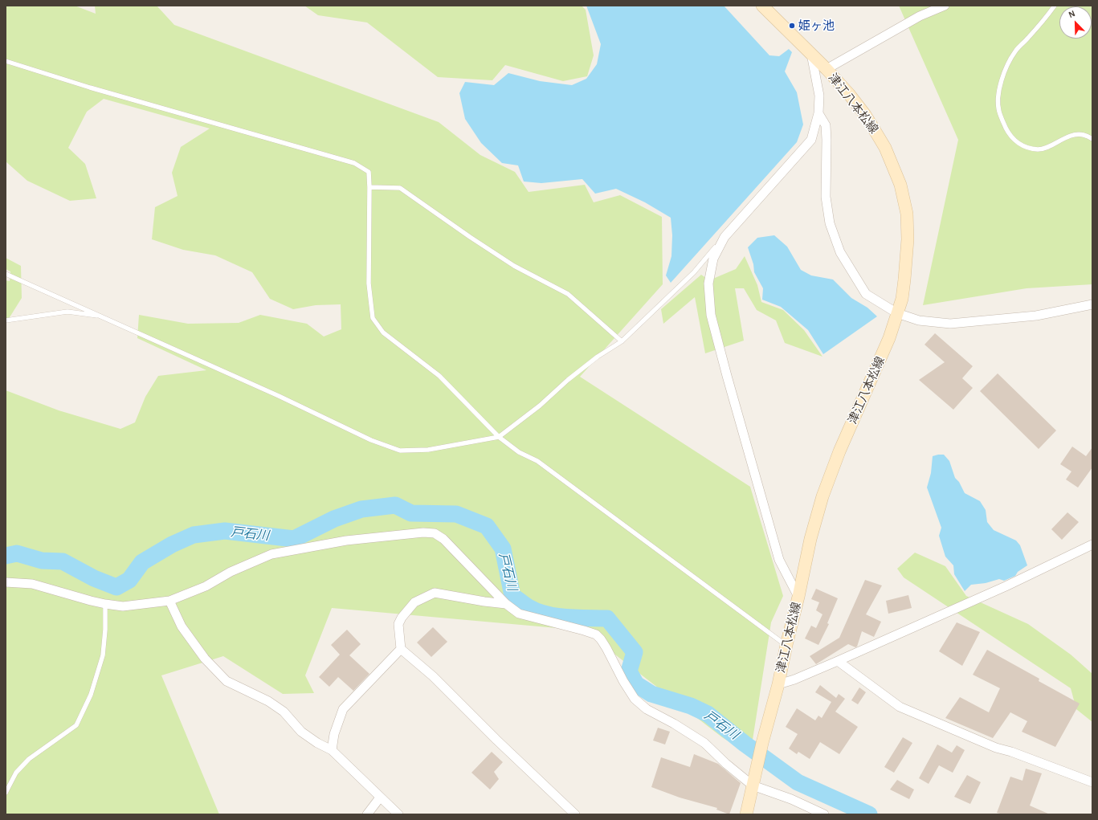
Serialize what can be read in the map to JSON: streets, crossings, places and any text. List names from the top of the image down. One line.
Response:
{"streets":{"main road":["津江八本松線"]},"water":["戸石川"],"places":["姫ヶ池"],"north":"top left"}
